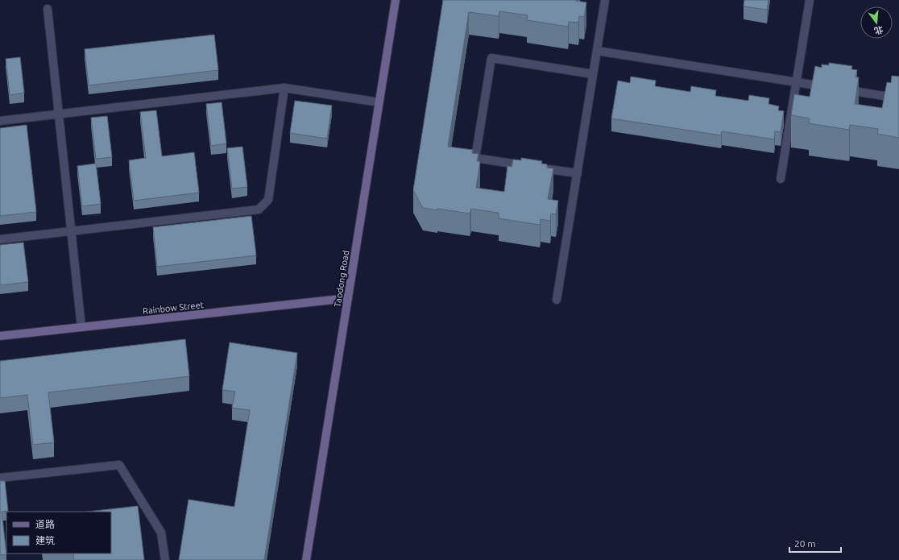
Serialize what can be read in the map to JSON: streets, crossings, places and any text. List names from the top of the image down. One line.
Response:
{"streets":{"street":["Taodong Road","Rainbow Street"]},"crossings":[["Taodong Road","Rainbow Street"]],"legend":["道路","建筑"],"scale_bar":"20 m","north":"bottom"}
